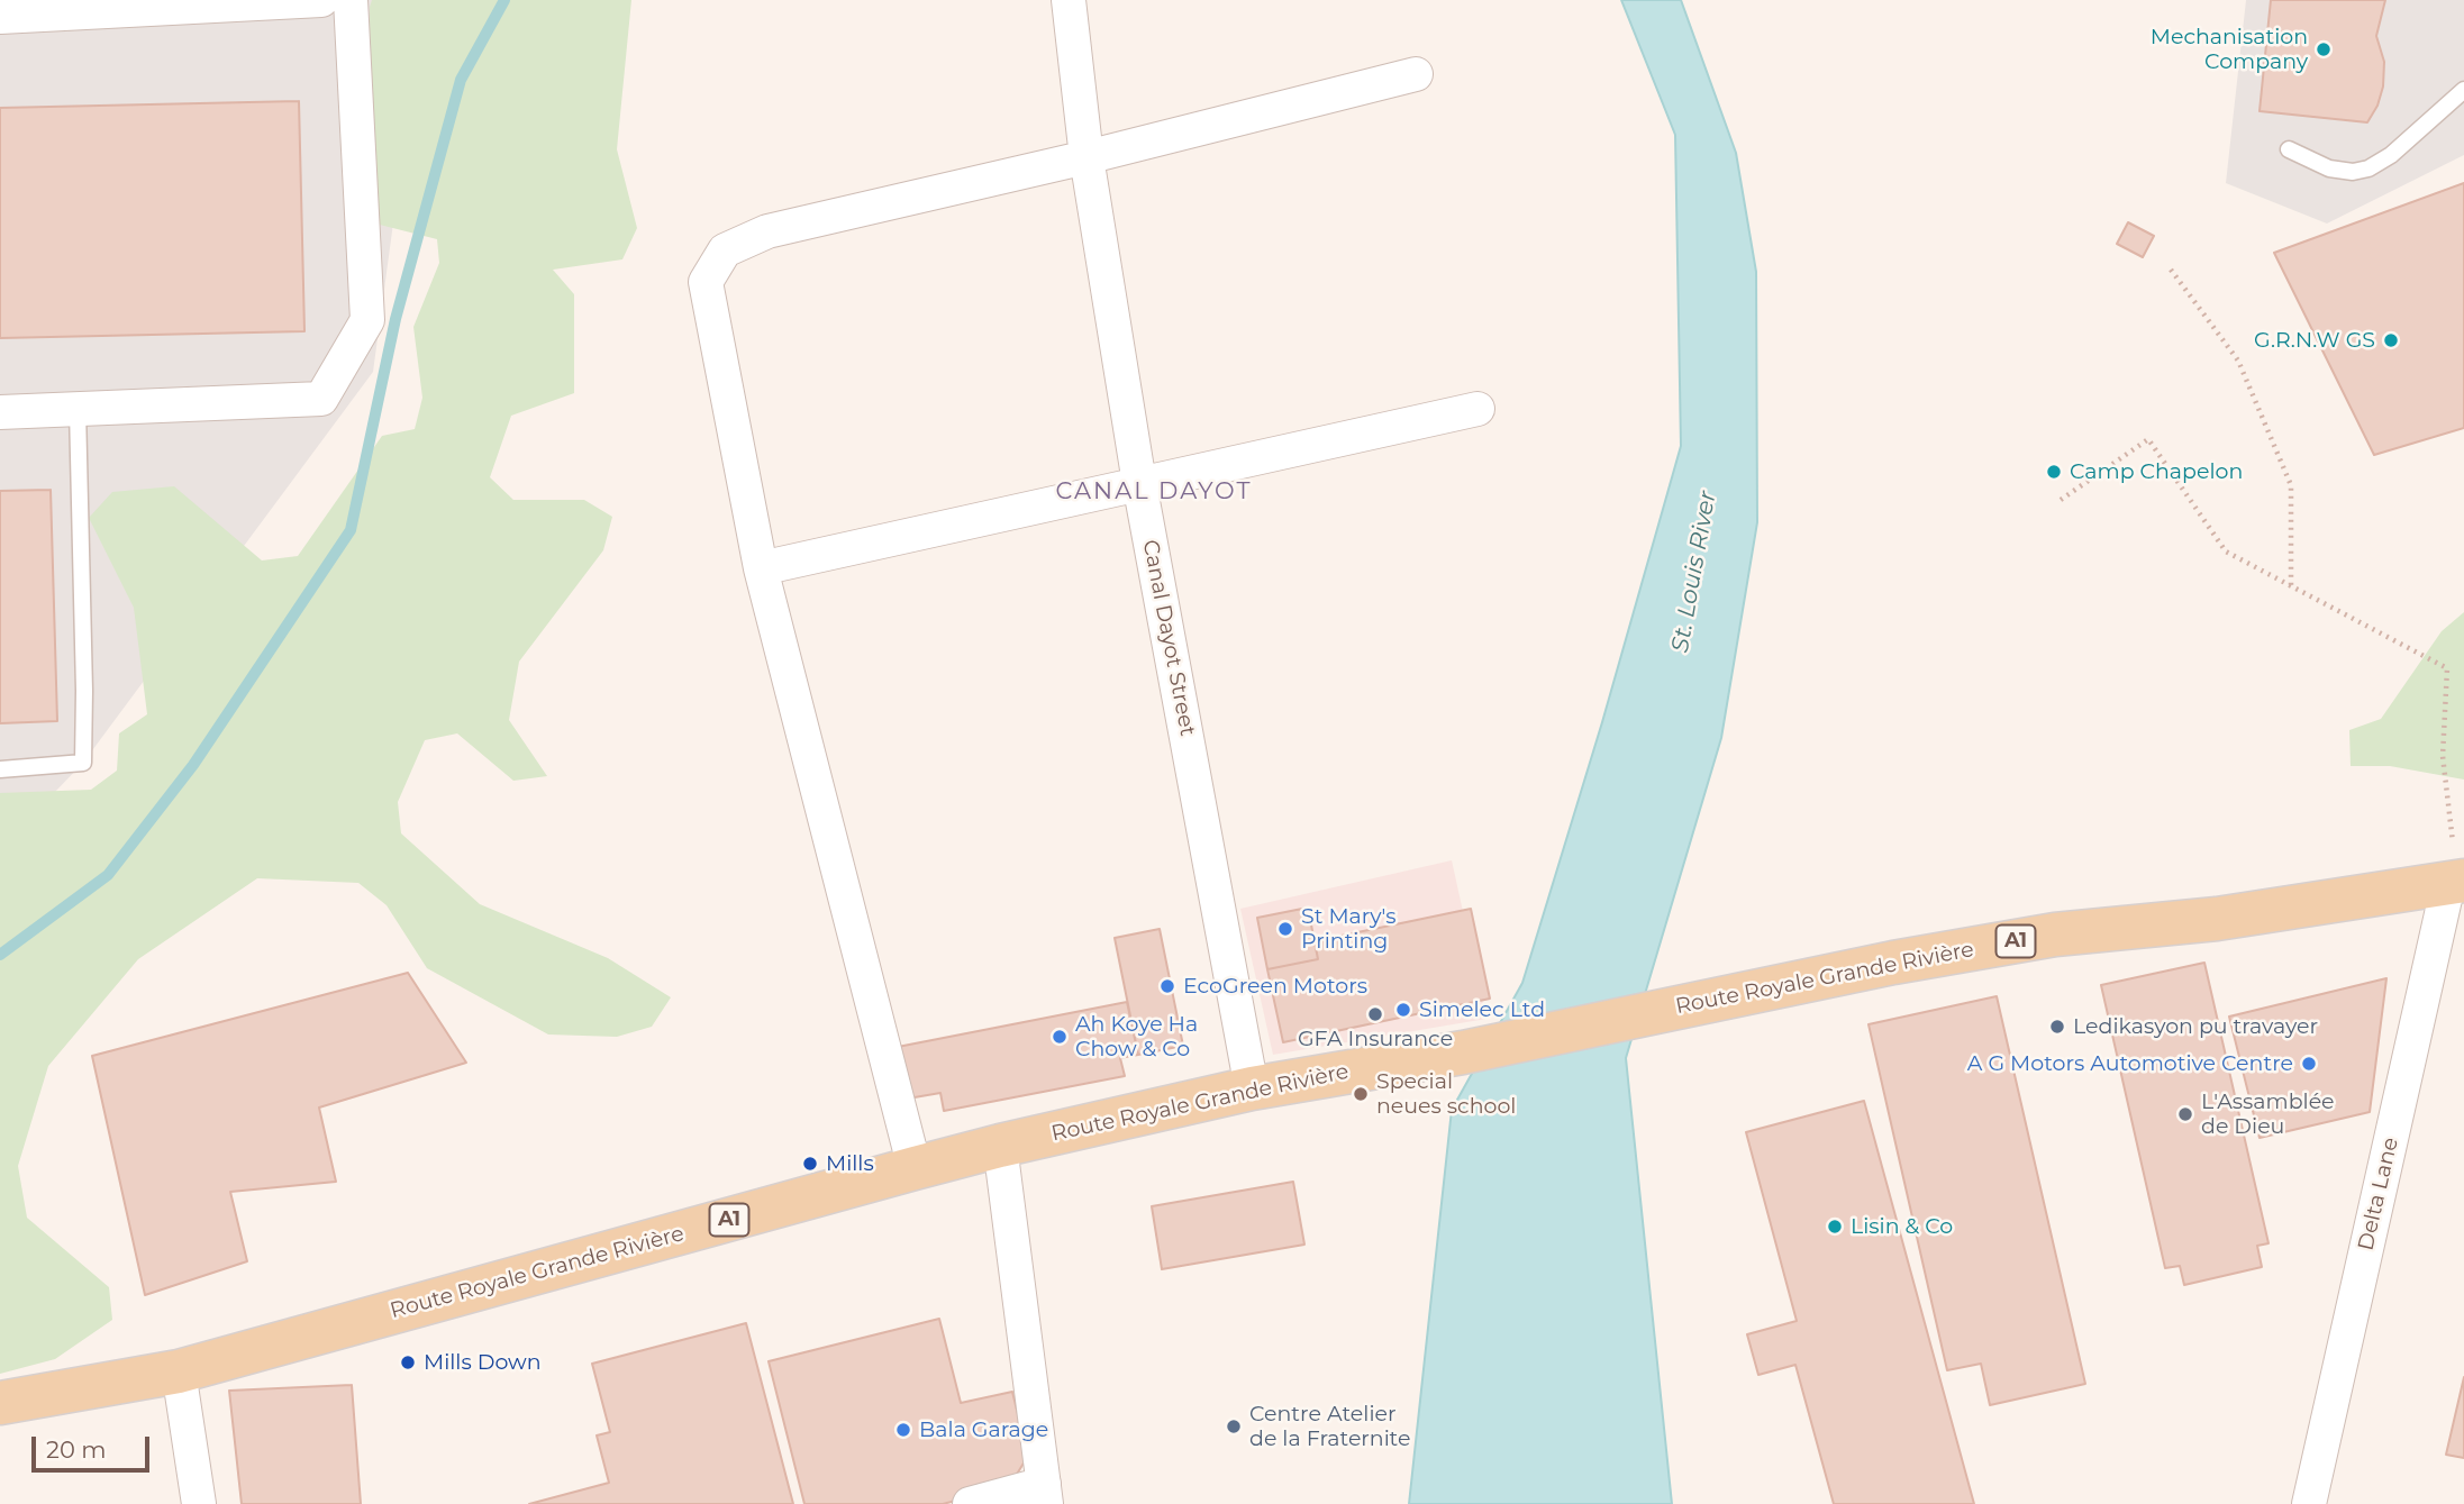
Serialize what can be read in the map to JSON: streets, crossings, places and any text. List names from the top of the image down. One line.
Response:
{"streets":{"main road":["A1","Route Royale Grande Rivière"],"street":["Canal Dayot Street","Delta Lane"]},"crossings":[["Canal Dayot Street","Route Royale Grande Rivière"],["Route Royale Grande Rivière","Delta Lane"]],"districts":["CANAL DAYOT"],"water":["St. Louis River"],"places":["Mechanisation Company","G.R.N.W GS","Camp Chapelon","St Mary's Printing","EcoGreen Motors","Simelec Ltd","GFA Insurance","Ledikasyon pu travayer","Ah Koye Ha Chow & Co","A G Motors Automotive Centre","Special neues school","L'Assamblée de Dieu","Mills","Lisin & Co","Mills Down","Centre Atelier de la Fraternite","Bala Garage"],"scale_bar":"20 m"}
